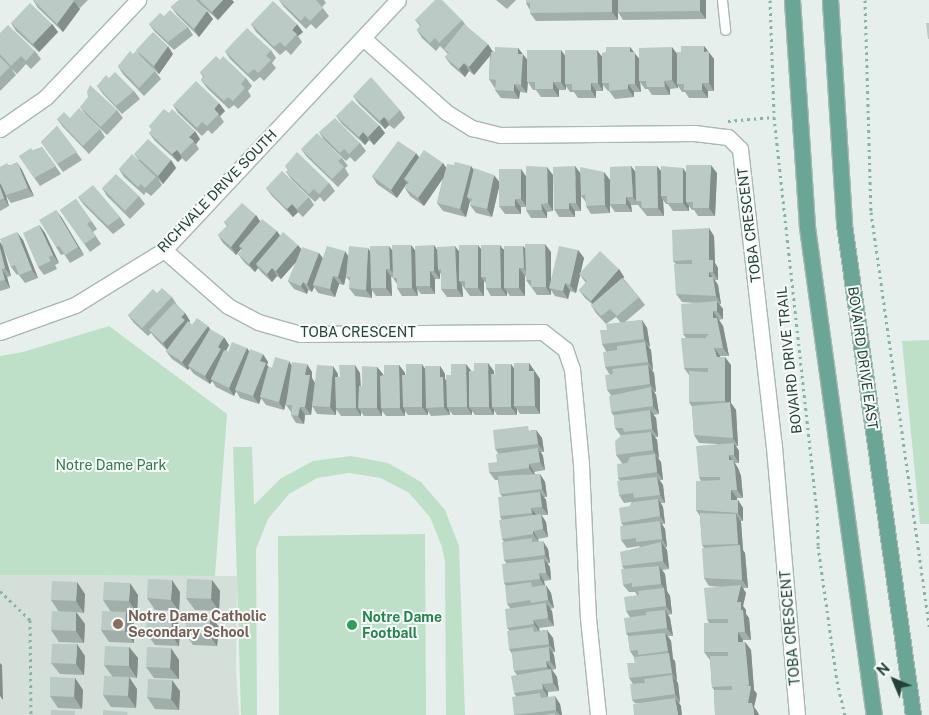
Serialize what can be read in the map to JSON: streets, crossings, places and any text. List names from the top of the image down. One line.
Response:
{"streets":{"main road":["BOVAIRD DRIVE EAST"],"street":["RICHVALE DRIVE SOUTH","TOBA CRESCENT"],"path":["BOVAIRD DRIVE TRAIL"]},"crossings":[["RICHVALE DRIVE SOUTH","TOBA CRESCENT"]],"parks":["Notre Dame Park"],"places":["Notre Dame Catholic Secondary School","Notre Dame Football"],"north":"top left"}
